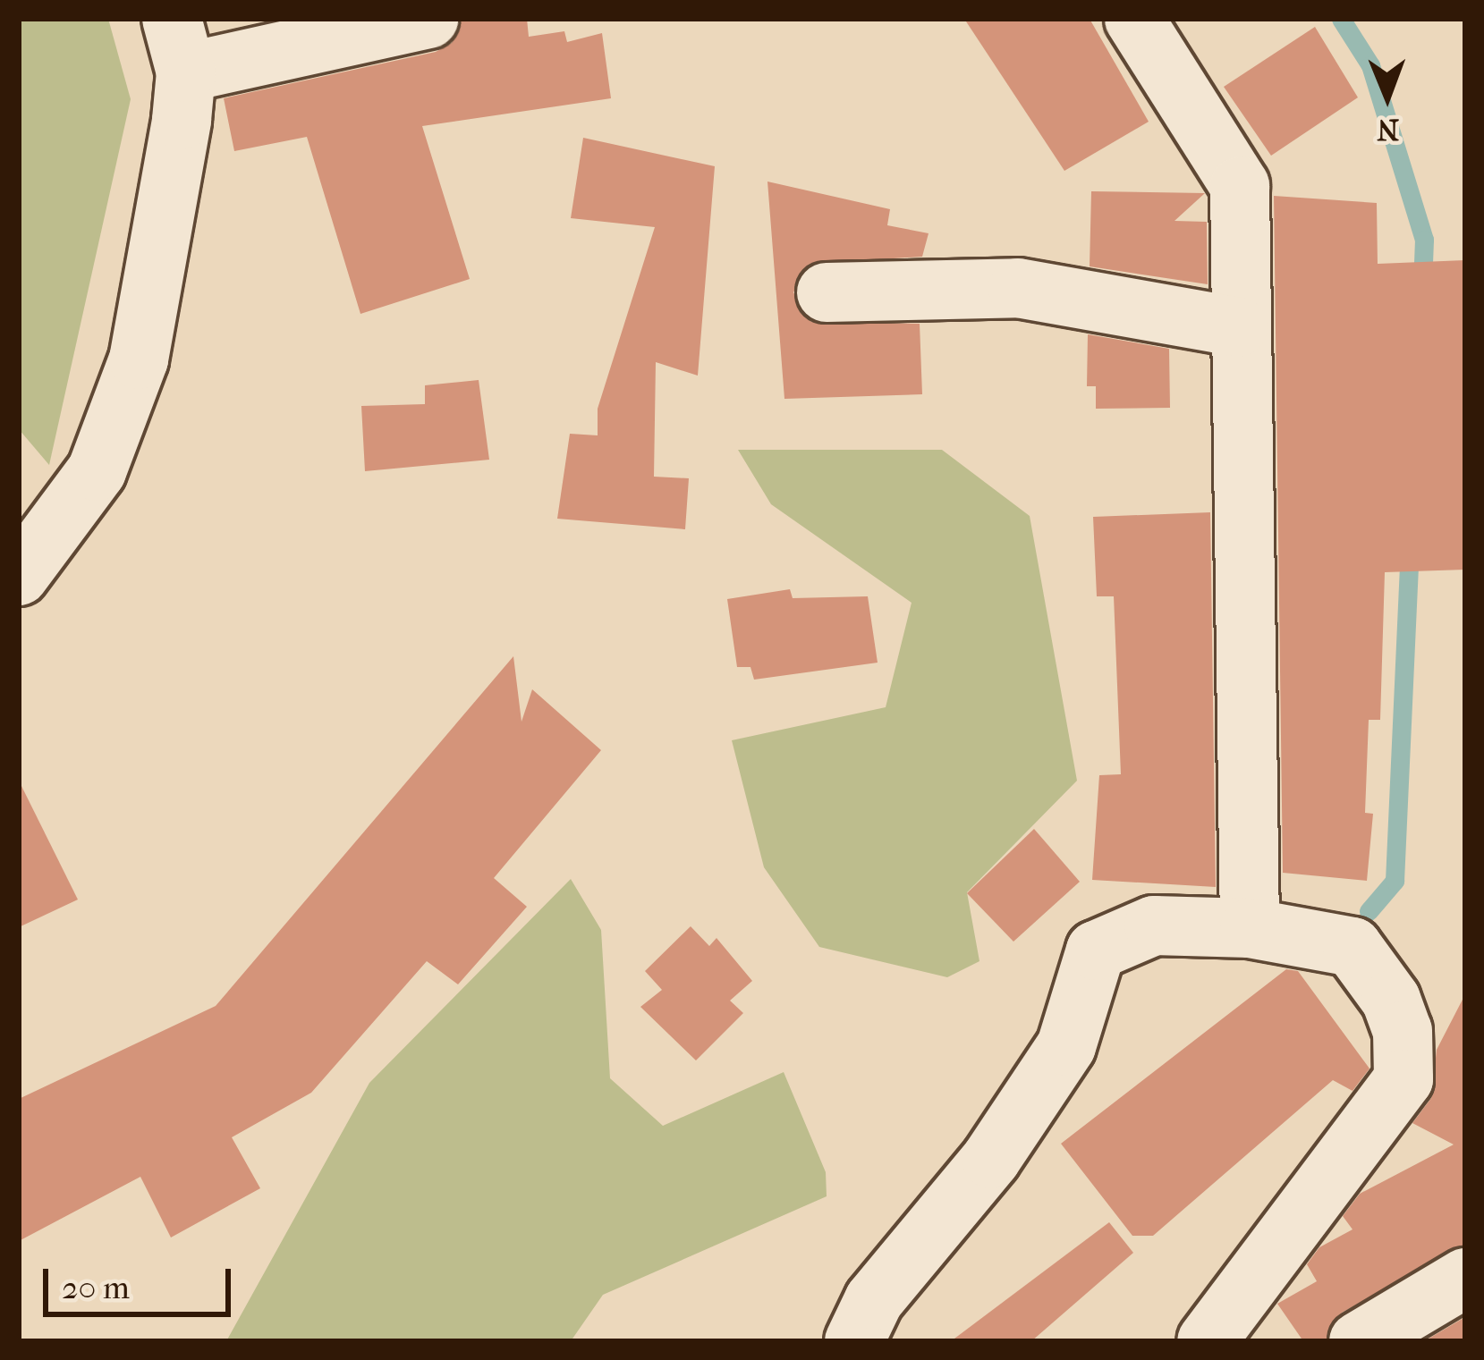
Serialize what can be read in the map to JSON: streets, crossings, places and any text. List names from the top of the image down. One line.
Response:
{"scale_bar":"20 m","north":"bottom"}
